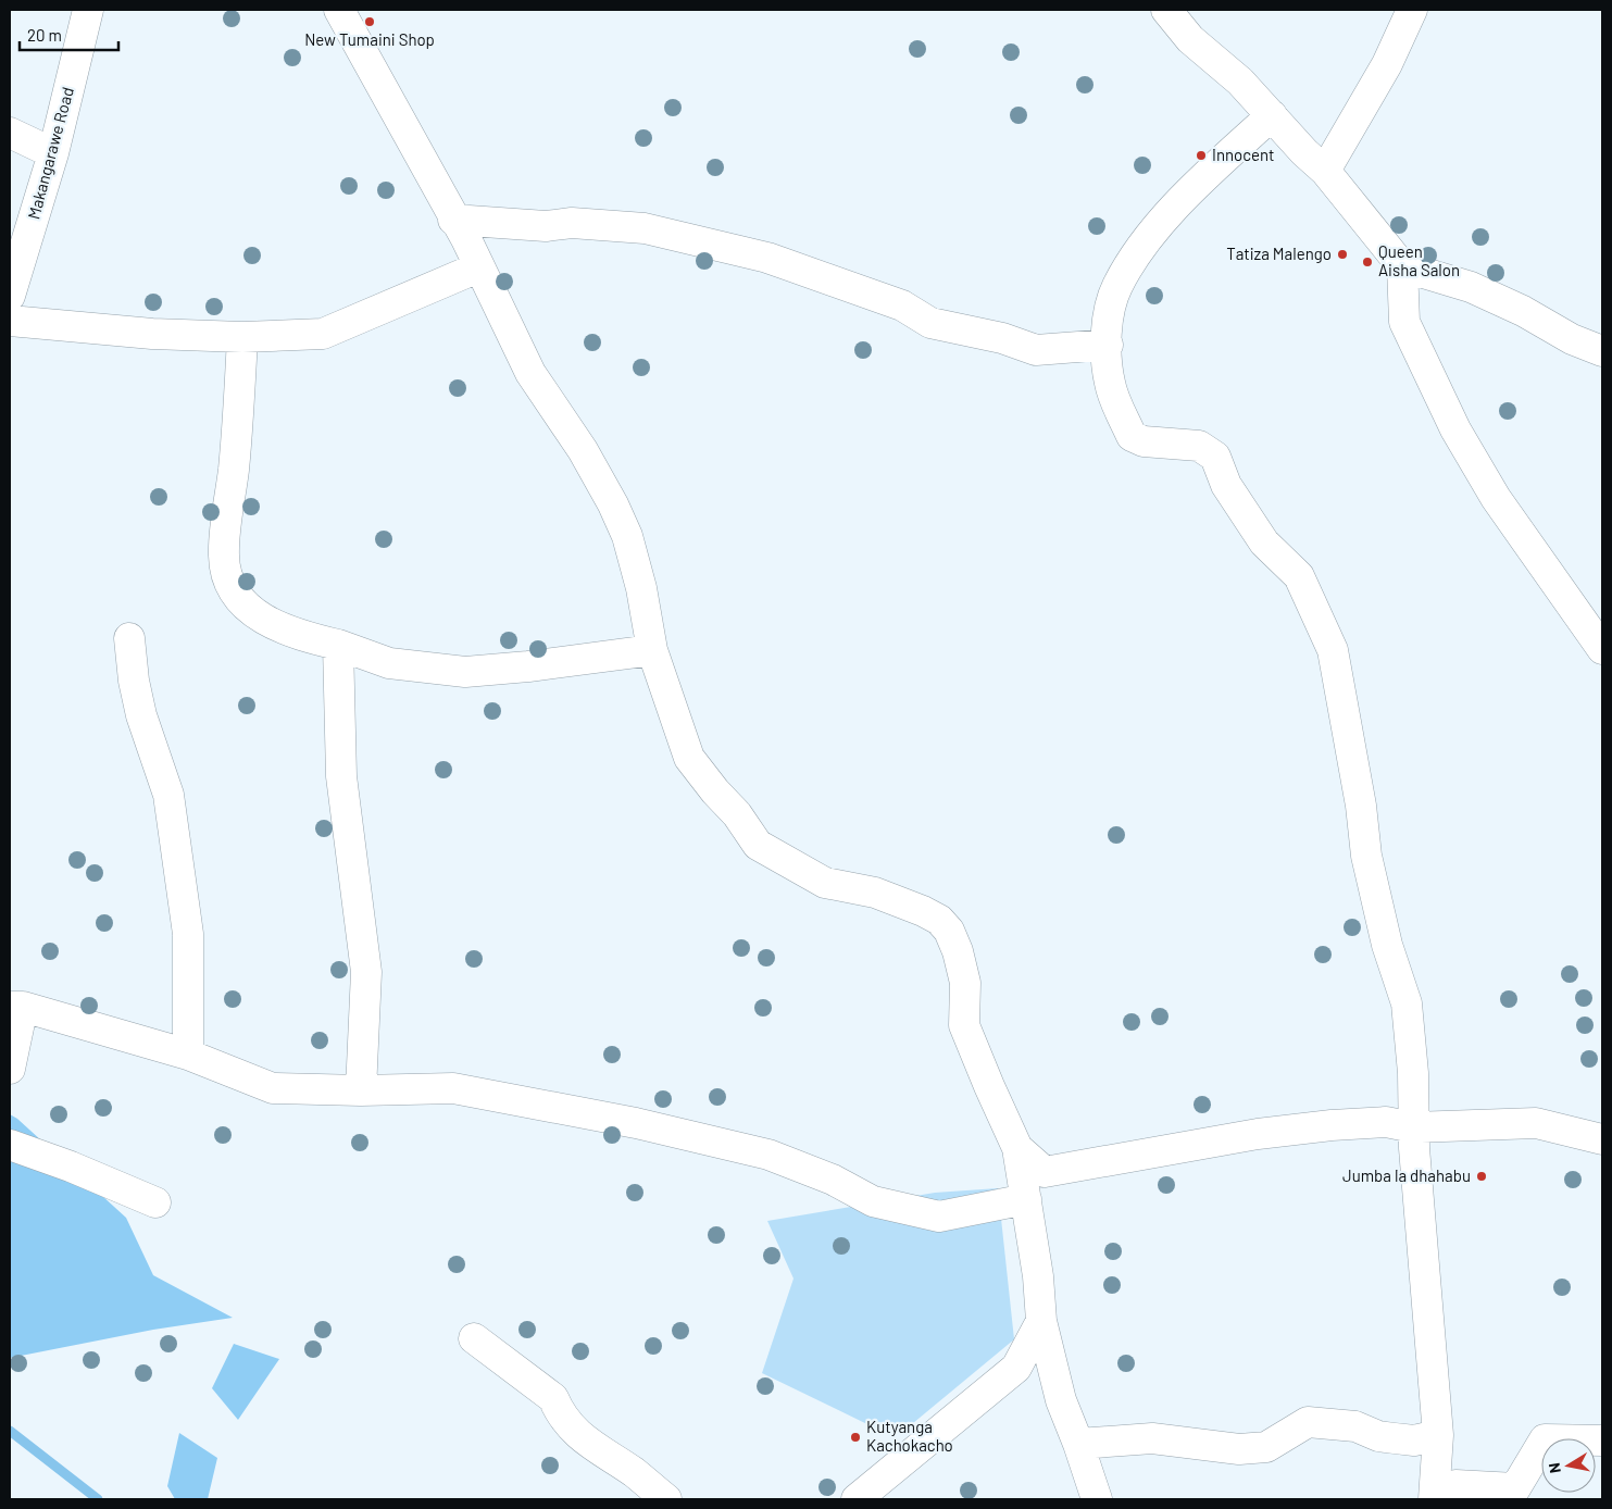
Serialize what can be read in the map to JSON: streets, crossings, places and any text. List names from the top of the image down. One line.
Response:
{"streets":{"street":["Makangarawe Road"]},"places":["New Tumaini Shop","Innocent","Tatiza Malengo","Queen Aisha Salon","Jumba la dhahabu","Kutyanga Kachokacho"],"scale_bar":"20 m","north":"left"}
